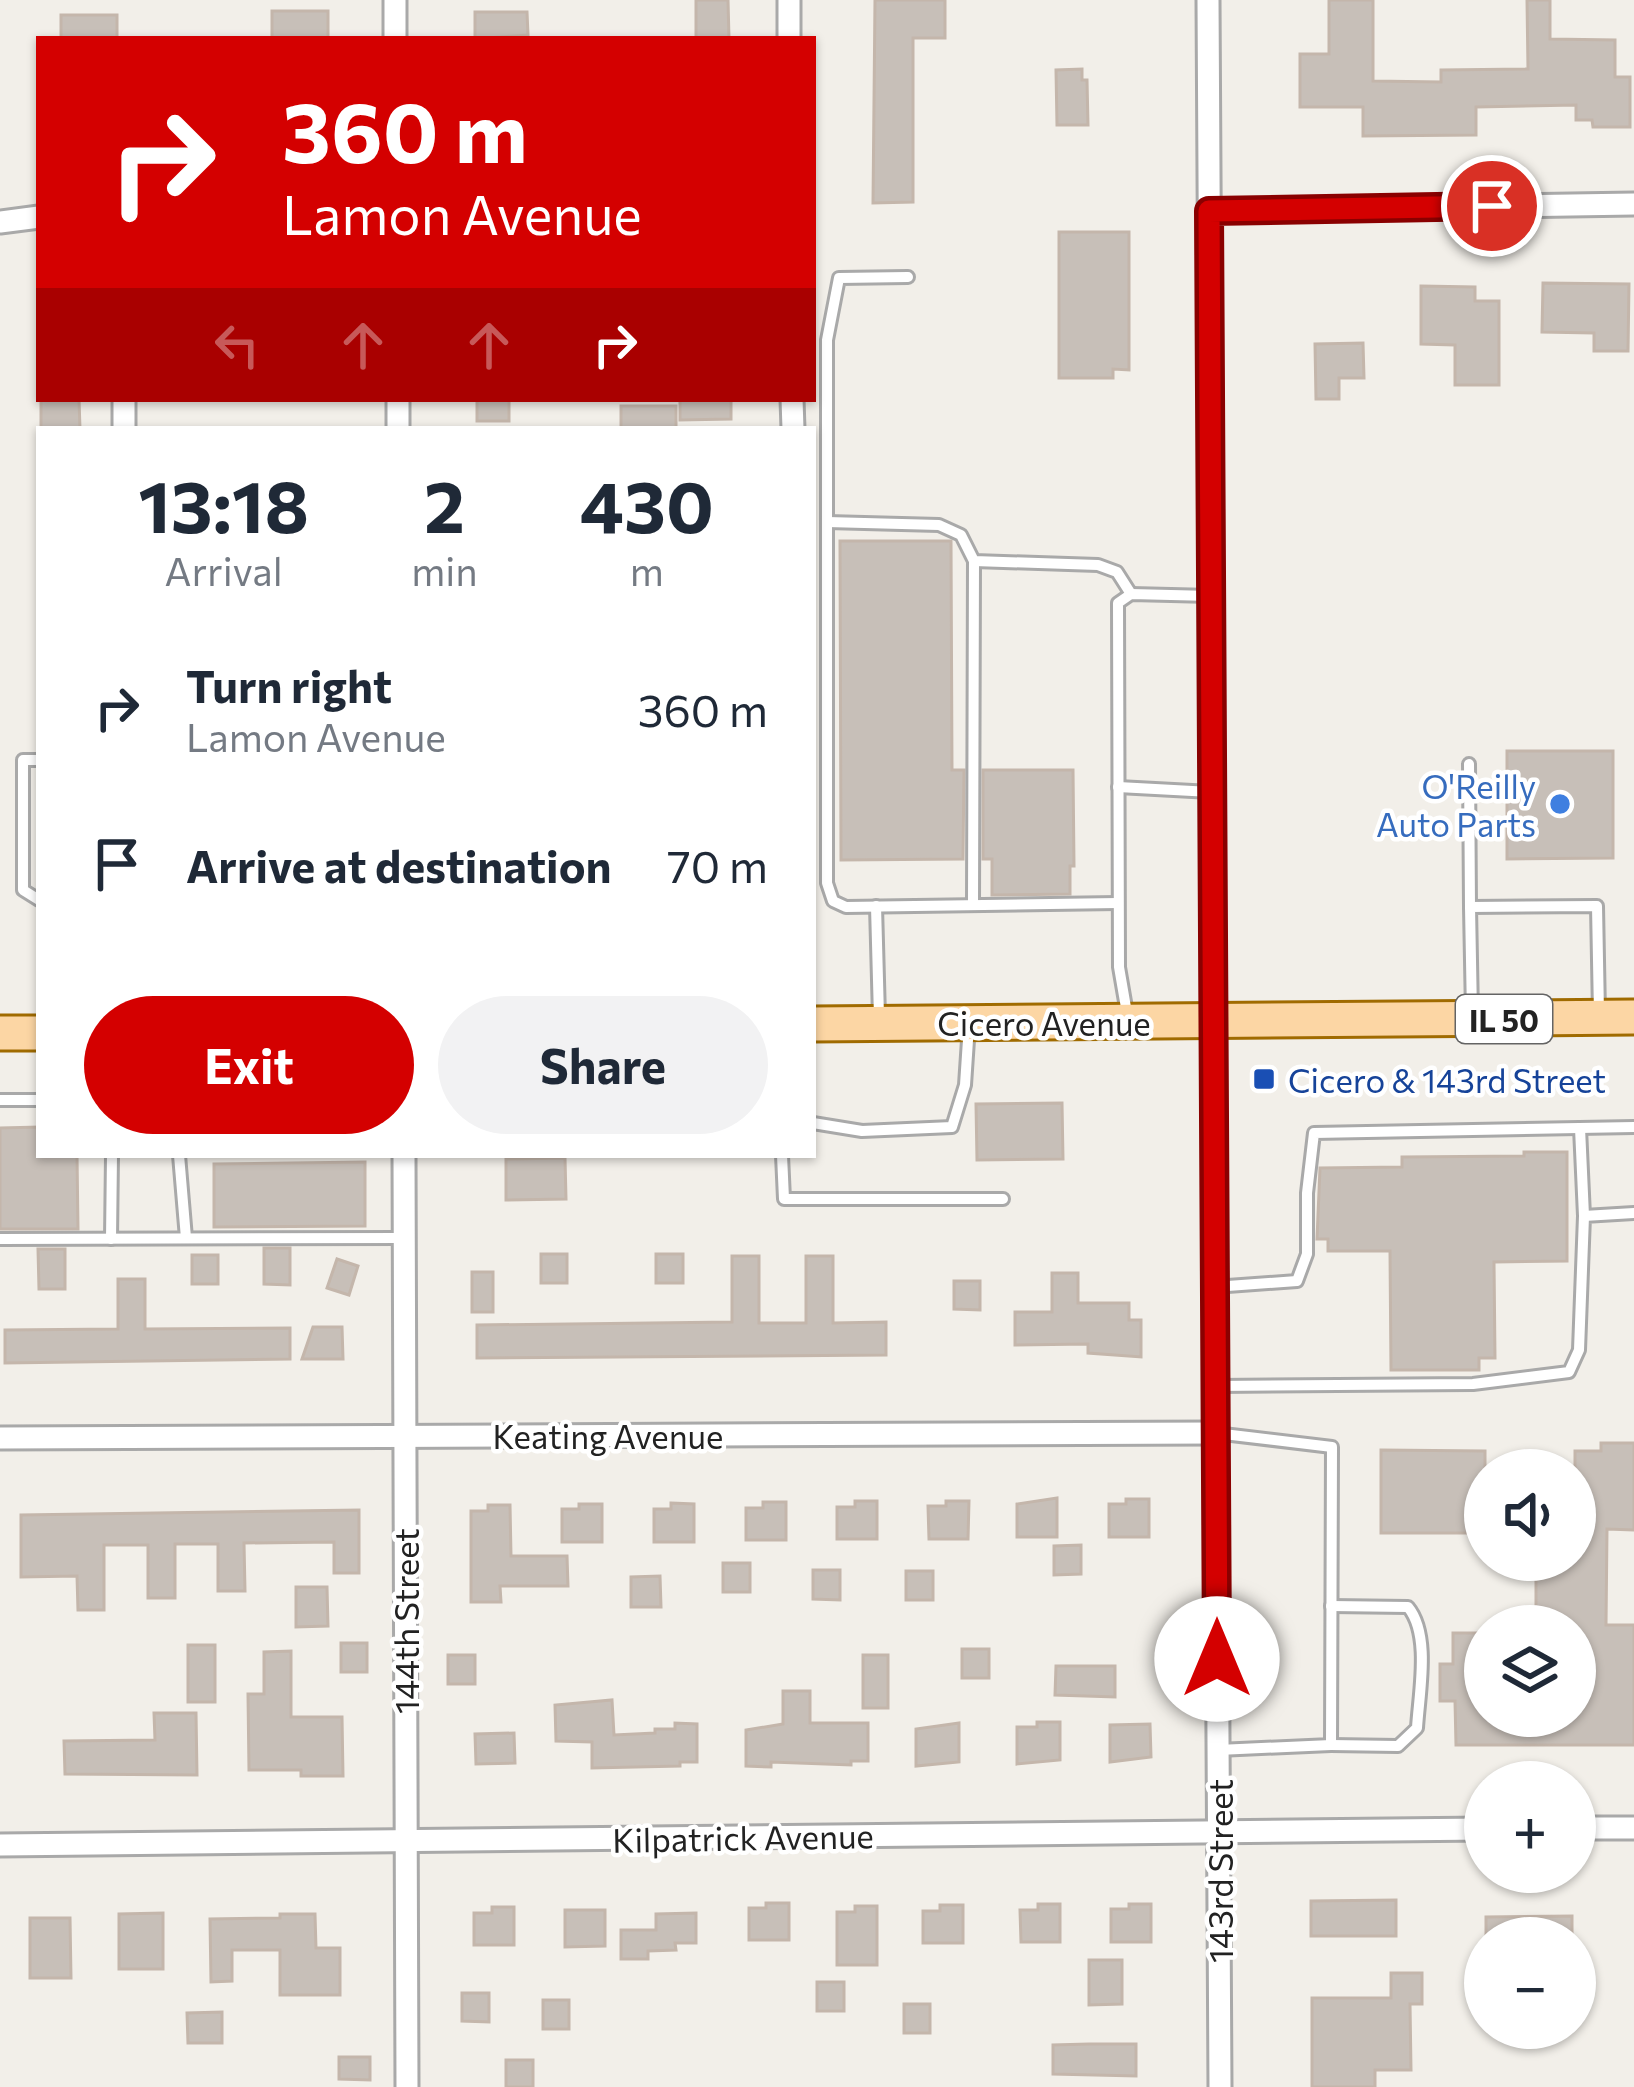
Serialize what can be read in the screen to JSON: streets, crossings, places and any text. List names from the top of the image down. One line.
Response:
{"streets":{"main road":["IL 50","Cicero Avenue"],"street":["Keating Avenue","144th Street","Kilpatrick Avenue","143rd Street"]},"crossings":[["Cicero Avenue","143rd Street"],["Keating Avenue","144th Street"],["Keating Avenue","143rd Street"],["144th Street","Kilpatrick Avenue"],["Kilpatrick Avenue","143rd Street"]],"places":{"other":["O'Reilly Auto Parts"],"transit":["Cicero & 143rd Street"]},"page":{"turn":["360 m","Lamon Avenue"],"eta":["13:18","Arrival","2","min","430","m"],"list":[{"name":"Turn right","note":"Lamon Avenue","value":"360 m"},{"name":"Arrive at destination","value":"70 m"}],"buttons":["Exit","Share"],"map_buttons":["+","−"]}}
